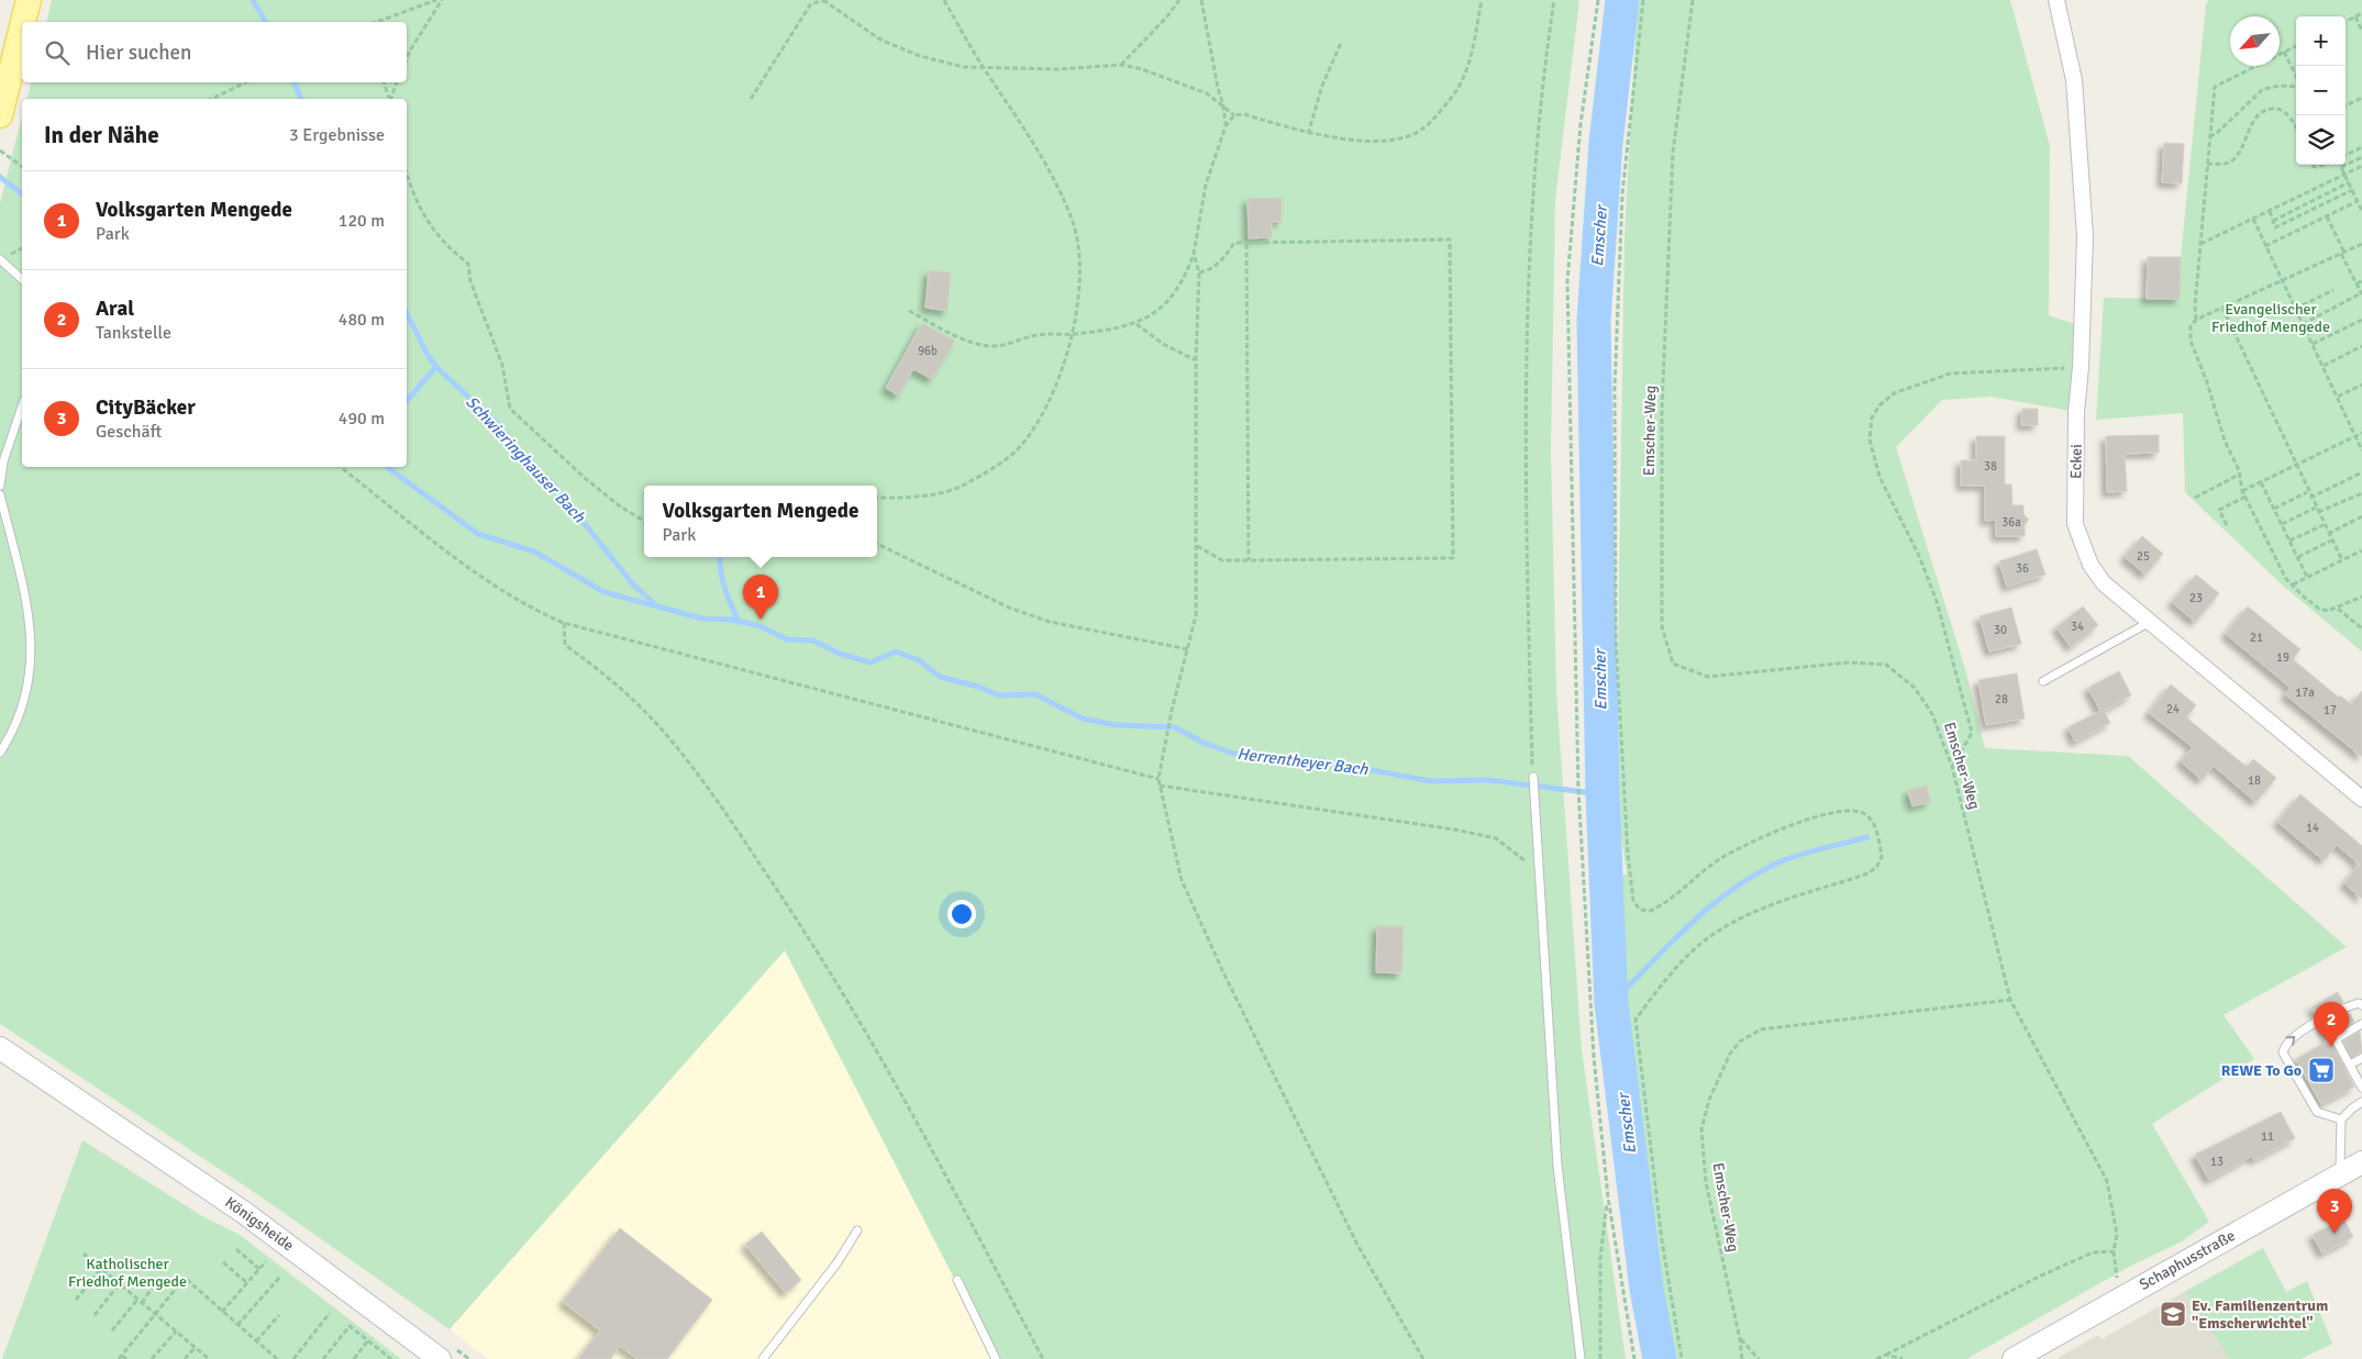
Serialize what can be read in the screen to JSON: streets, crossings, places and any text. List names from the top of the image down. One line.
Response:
{"streets":{"main road":["Königsheide","Schaphusstraße"],"street":["Eckei"],"path":["Emscher-Weg"]},"water":["Emscher","Schwieringhauser Bach","Herrentheyer Bach"],"parks":["Evangelischer Friedhof Mengede","Katholischer Friedhof Mengede"],"places":{"supermarket":["REWE To Go"],"school or university":["Ev. Familienzentrum \"Emscherwichtel\""]},"house_numbers":["96b","38","36a","25","36","23","34","30","21","19","17a","28","24","17","18","14","11","13"],"north":"bottom left","page":{"map_buttons":["+","−"],"search":"Hier suchen","heading":["In der Nähe","3 Ergebnisse"],"list":[{"mark":"1","name":"Volksgarten Mengede","note":"Park","value":"120 m"},{"mark":"2","name":"Aral","note":"Tankstelle","value":"480 m"},{"mark":"3","name":"CityBäcker","note":"Geschäft","value":"490 m"}],"popup":["Volksgarten Mengede","Park"],"pins":["1","2","3"]}}
